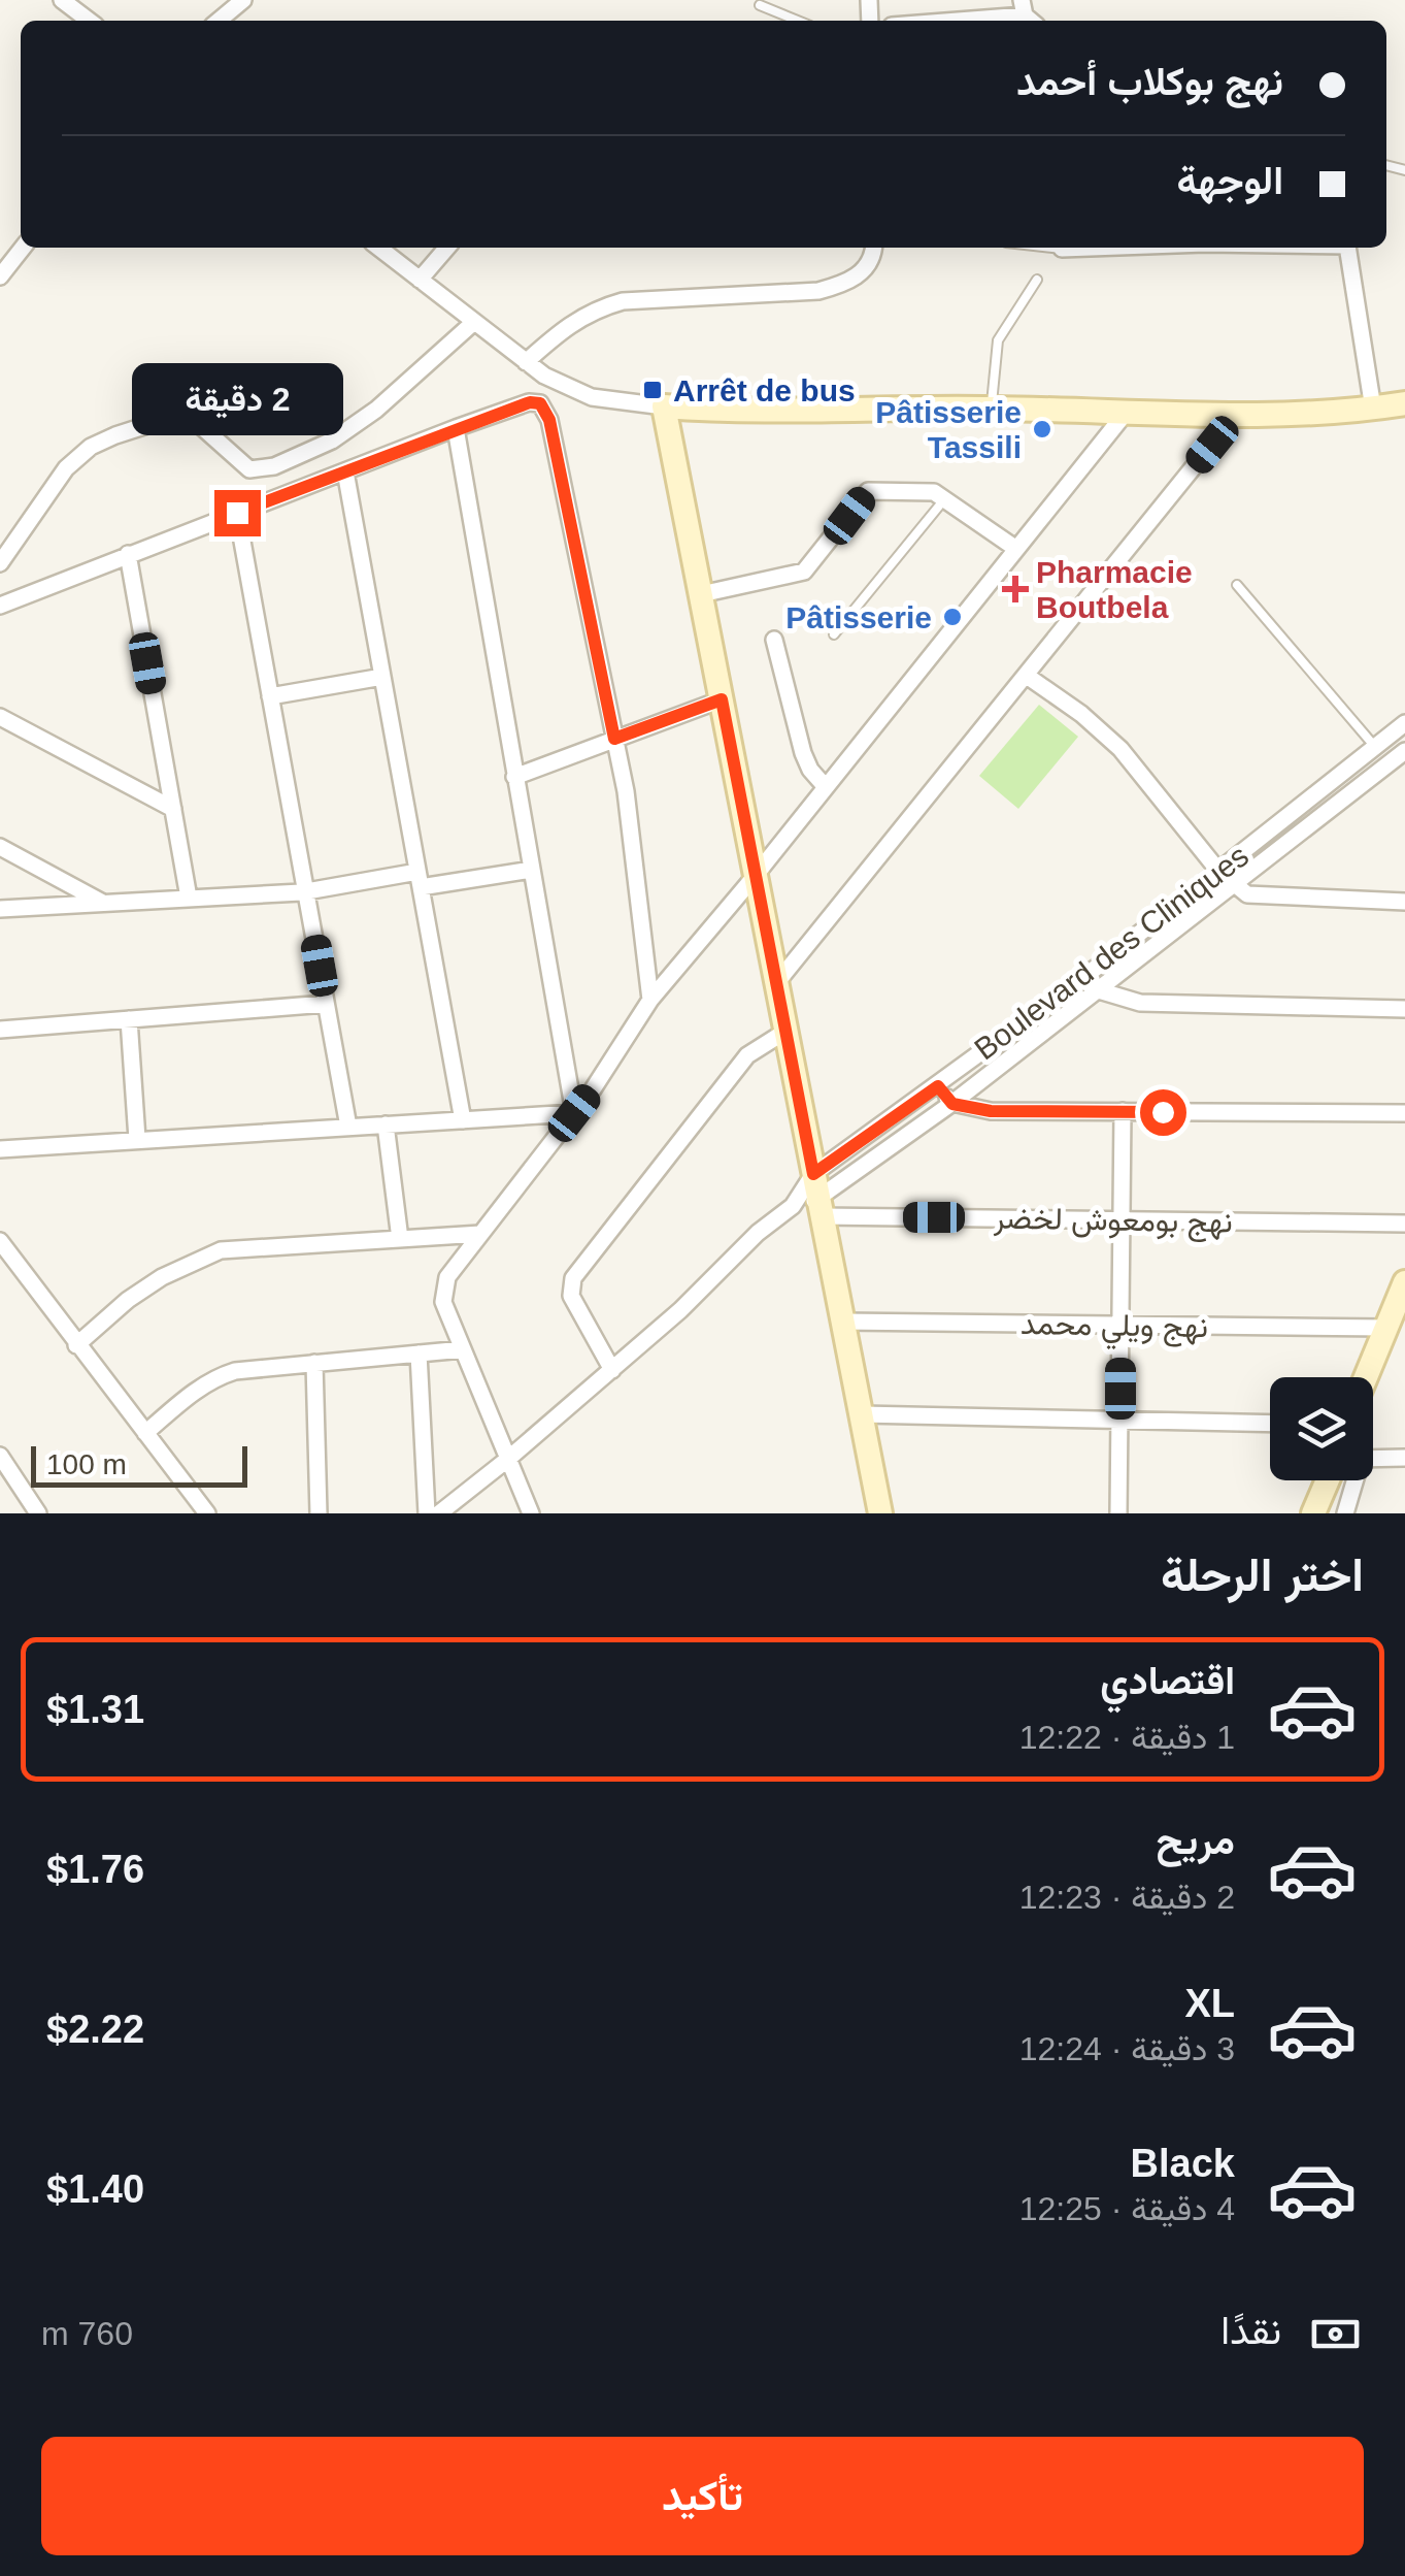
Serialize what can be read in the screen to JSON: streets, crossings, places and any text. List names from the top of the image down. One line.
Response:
{"streets":{"street":["Boulevard des Cliniques","نهج بومعوش لخضر","نهج ويلي محمد"]},"crossings":[["Boulevard des Cliniques","نهج بومعوش لخضر"]],"places":{"transit":["Arrêt de bus"],"other":["Pâtisserie Tassili","Pâtisserie"],"health":["Pharmacie Boutbela"]},"scale_bar":"100 m","page":{"banner":["نهج بوكلاب أحمد","الوجهة"],"bubble":"2 دقيقة","scale":"100 m","heading":"اختر الرحلة","list":[{"name":"اقتصادي","note":"1 دقيقة · 12:22","value":"$1.31"},{"name":"مريح","note":"2 دقيقة · 12:23","value":"$1.76"},{"name":"XL","note":"3 دقيقة · 12:24","value":"$2.22"},{"name":"Black","note":"4 دقيقة · 12:25","value":"$1.40"}],"pay":["نقدًا","760 m"],"buttons":"تأكيد"}}
